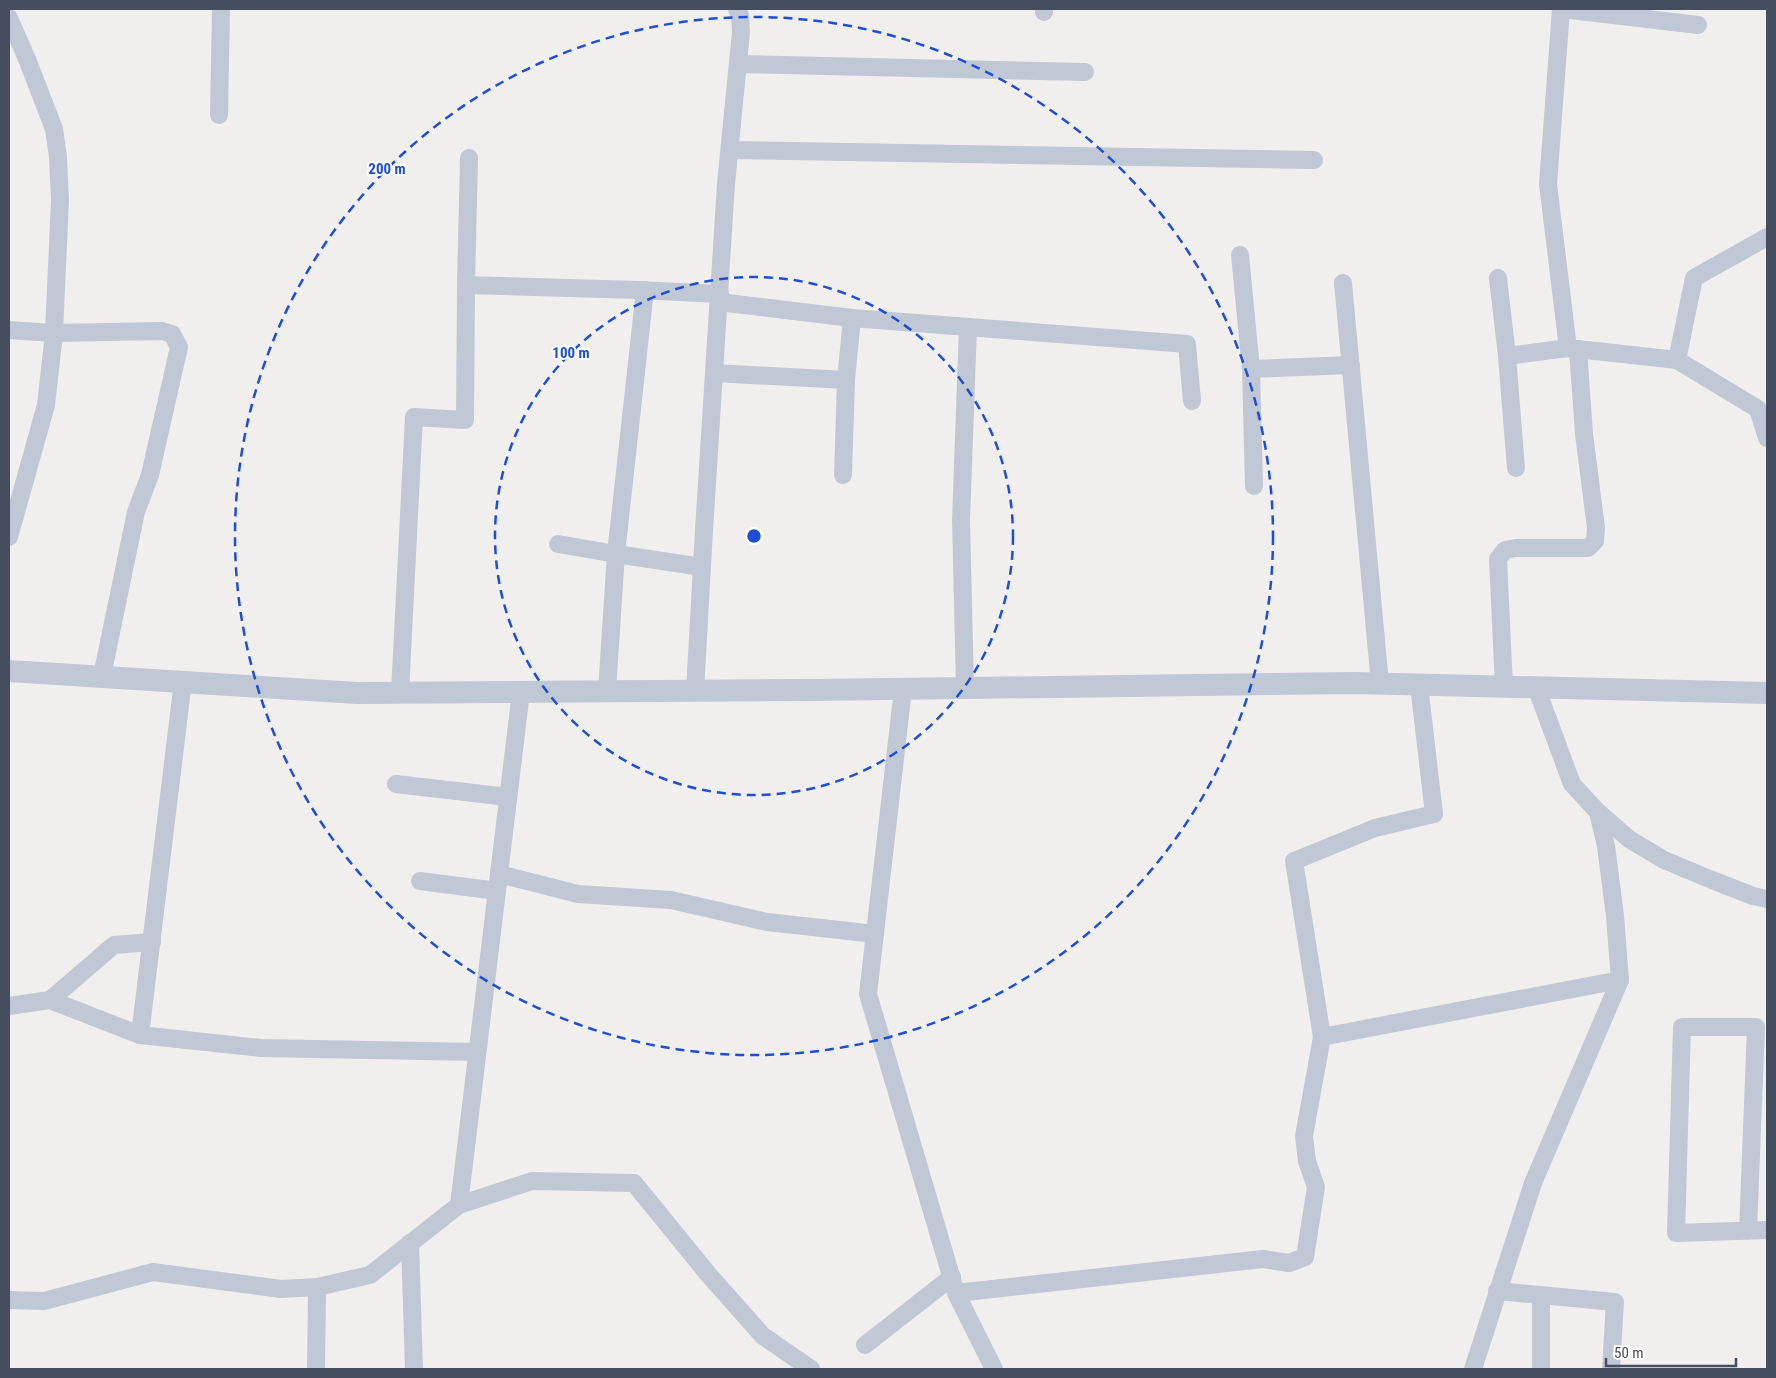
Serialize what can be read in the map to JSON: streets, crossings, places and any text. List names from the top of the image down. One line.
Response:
{"scale_bar":"50 m","rings":["200 m","100 m"]}
